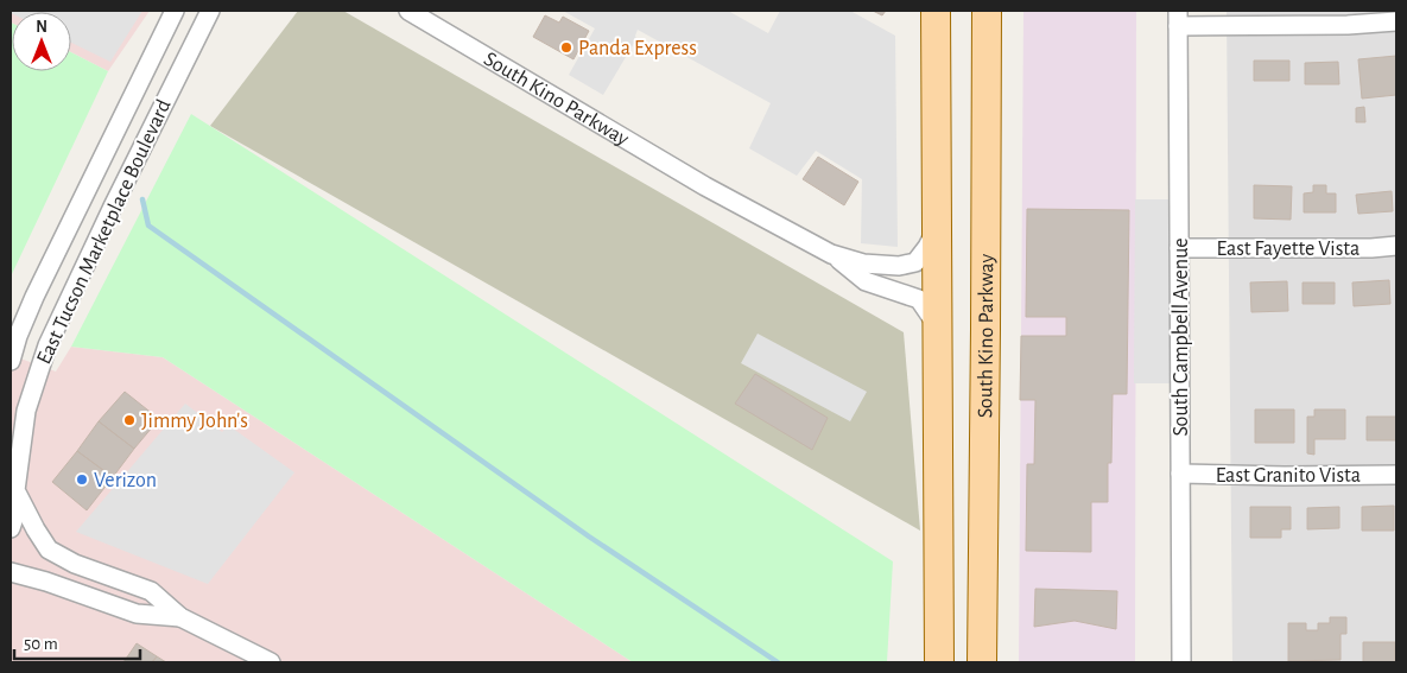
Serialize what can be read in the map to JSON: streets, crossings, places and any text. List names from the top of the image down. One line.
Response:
{"streets":{"main road":["South Kino Parkway"],"street":["East Tucson Marketplace Boulevard","East Fayette Vista","South Campbell Avenue","East Granito Vista"]},"crossings":[["East Fayette Vista","South Campbell Avenue"],["South Campbell Avenue","East Granito Vista"]],"places":["Panda Express","Jimmy John's","Verizon"],"scale_bar":"50 m","north":"top"}
